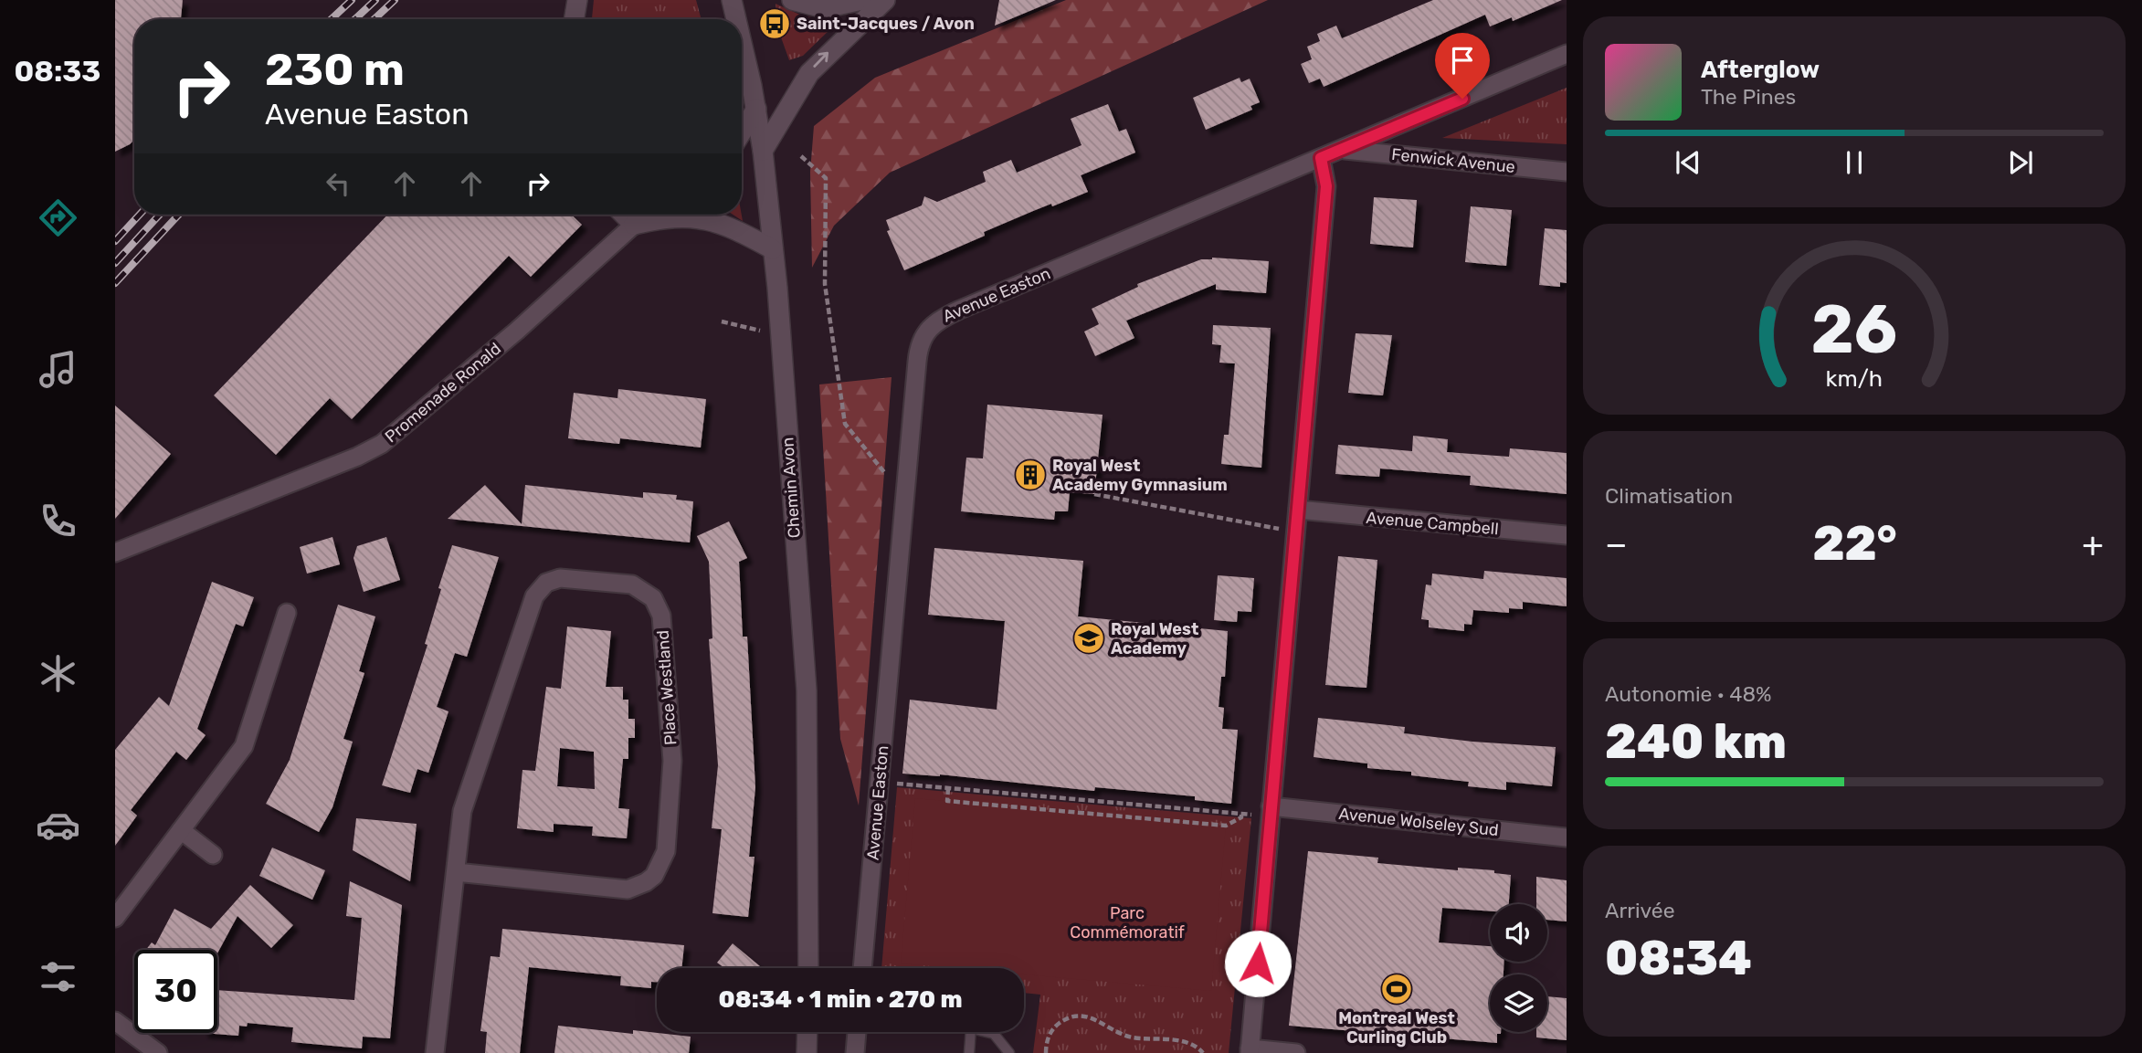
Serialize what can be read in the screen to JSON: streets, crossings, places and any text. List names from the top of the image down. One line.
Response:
{"streets":{"main road":["Chemin Avon"],"street":["Fenwick Avenue","Avenue Easton","Promenade Ronald","Avenue Campbell","Place Westland","Avenue Wolseley Sud"]},"crossings":[["Fenwick Avenue","Avenue Easton"]],"parks":["Parc Commémoratif"],"places":{"bus stop":["Saint-Jacques / Avon"],"building":["Royal West Academy Gymnasium"],"school or university":["Royal West Academy"],"sports":["Montreal West Curling Club"]},"page":{"tabs":"08:33","turn":["230 m","Avenue Easton"],"song":["Afterglow","The Pines"],"tile":["Climatisation",["Autonomie · 48%","240 km"],["Arrivée","08:34"]],"heat":["−","22°","+"],"limit":"30","trip":"08:34 · 1 min · 270 m","gauge":["26","km/h"]}}
